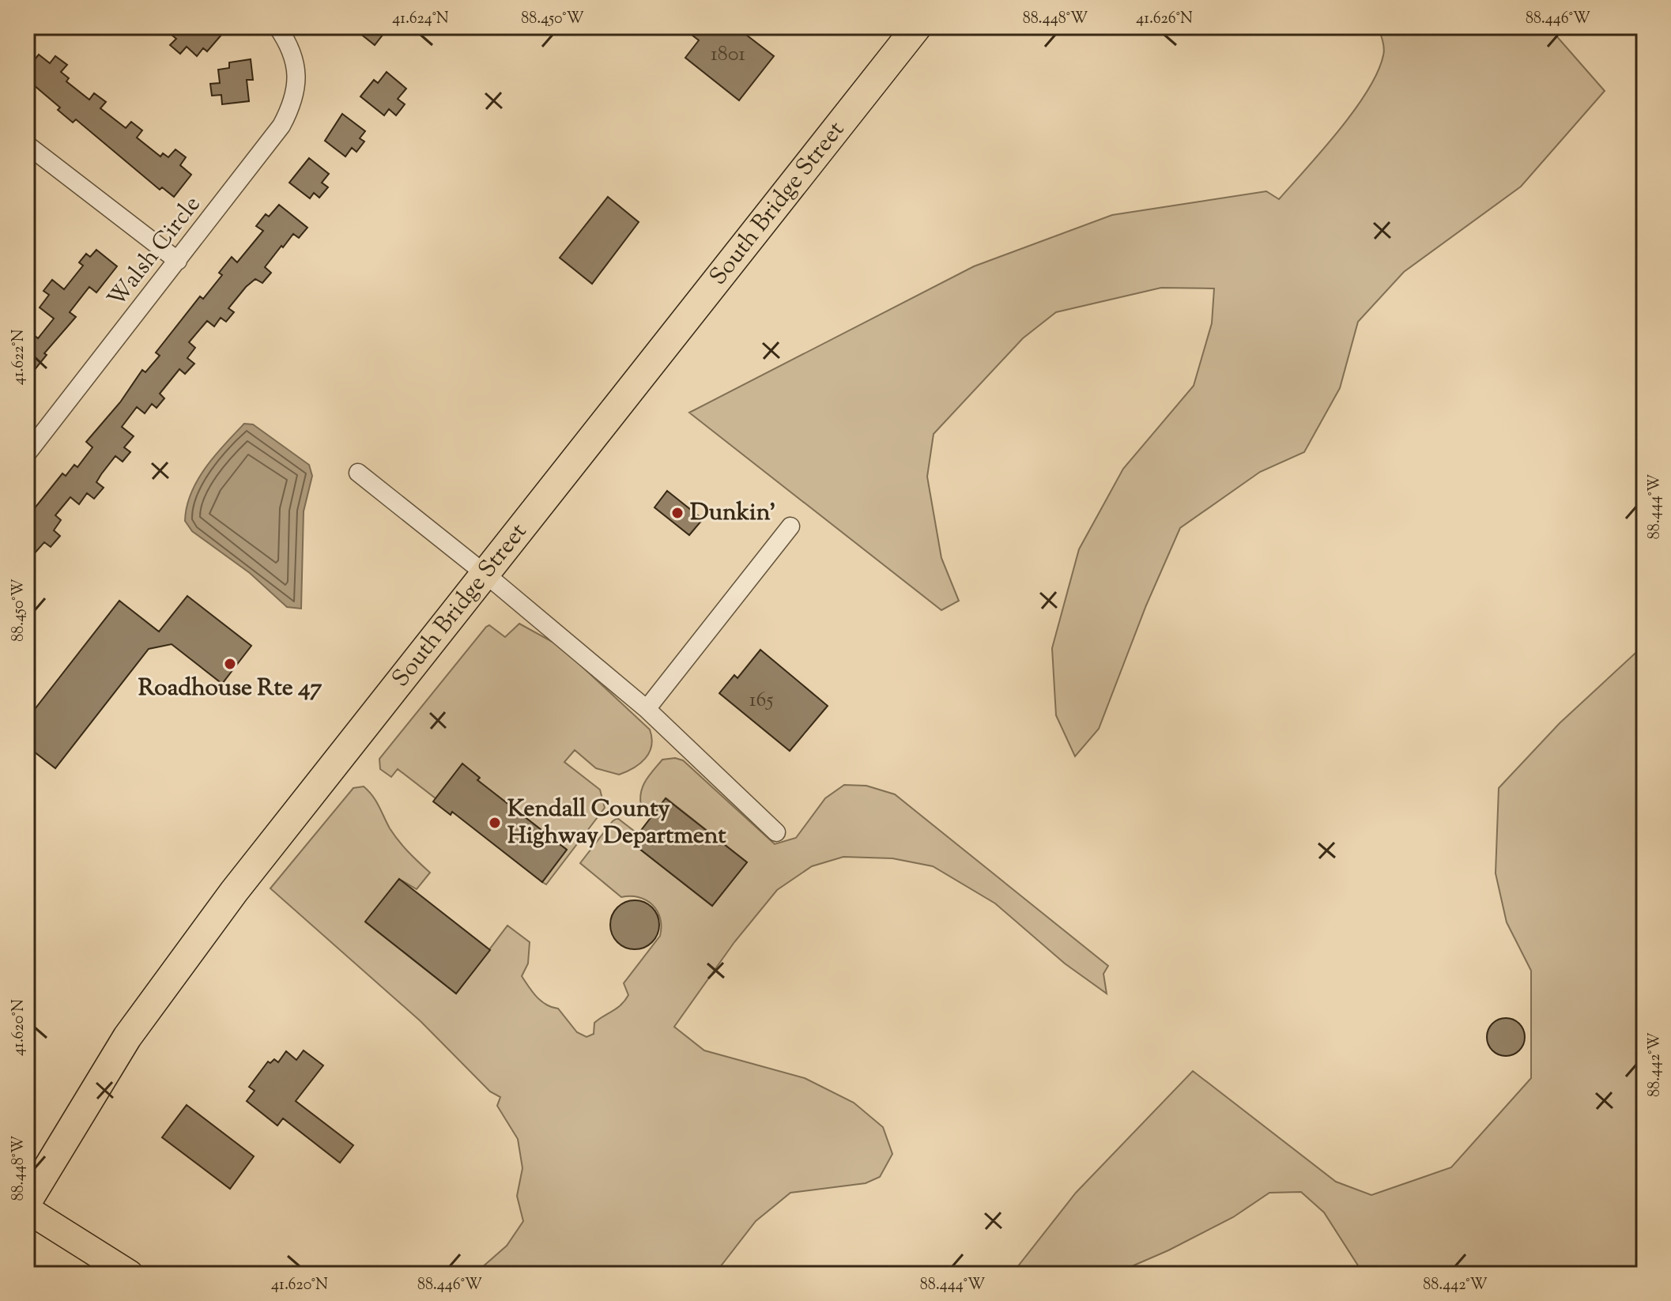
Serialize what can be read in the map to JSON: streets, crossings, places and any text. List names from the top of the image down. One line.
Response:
{"streets":{"highway":["South Bridge Street"],"street":["Walsh Circle"]},"places":["Dunkin'","Roadhouse Rte 47","Kendall County Highway Department"],"house_numbers":["1801","165"],"coordinates":["41.624°N","88.450°W","88.448°W","41.626°N","88.446°W","41.622°N","88.444°W","41.620°N","88.442°W"]}
